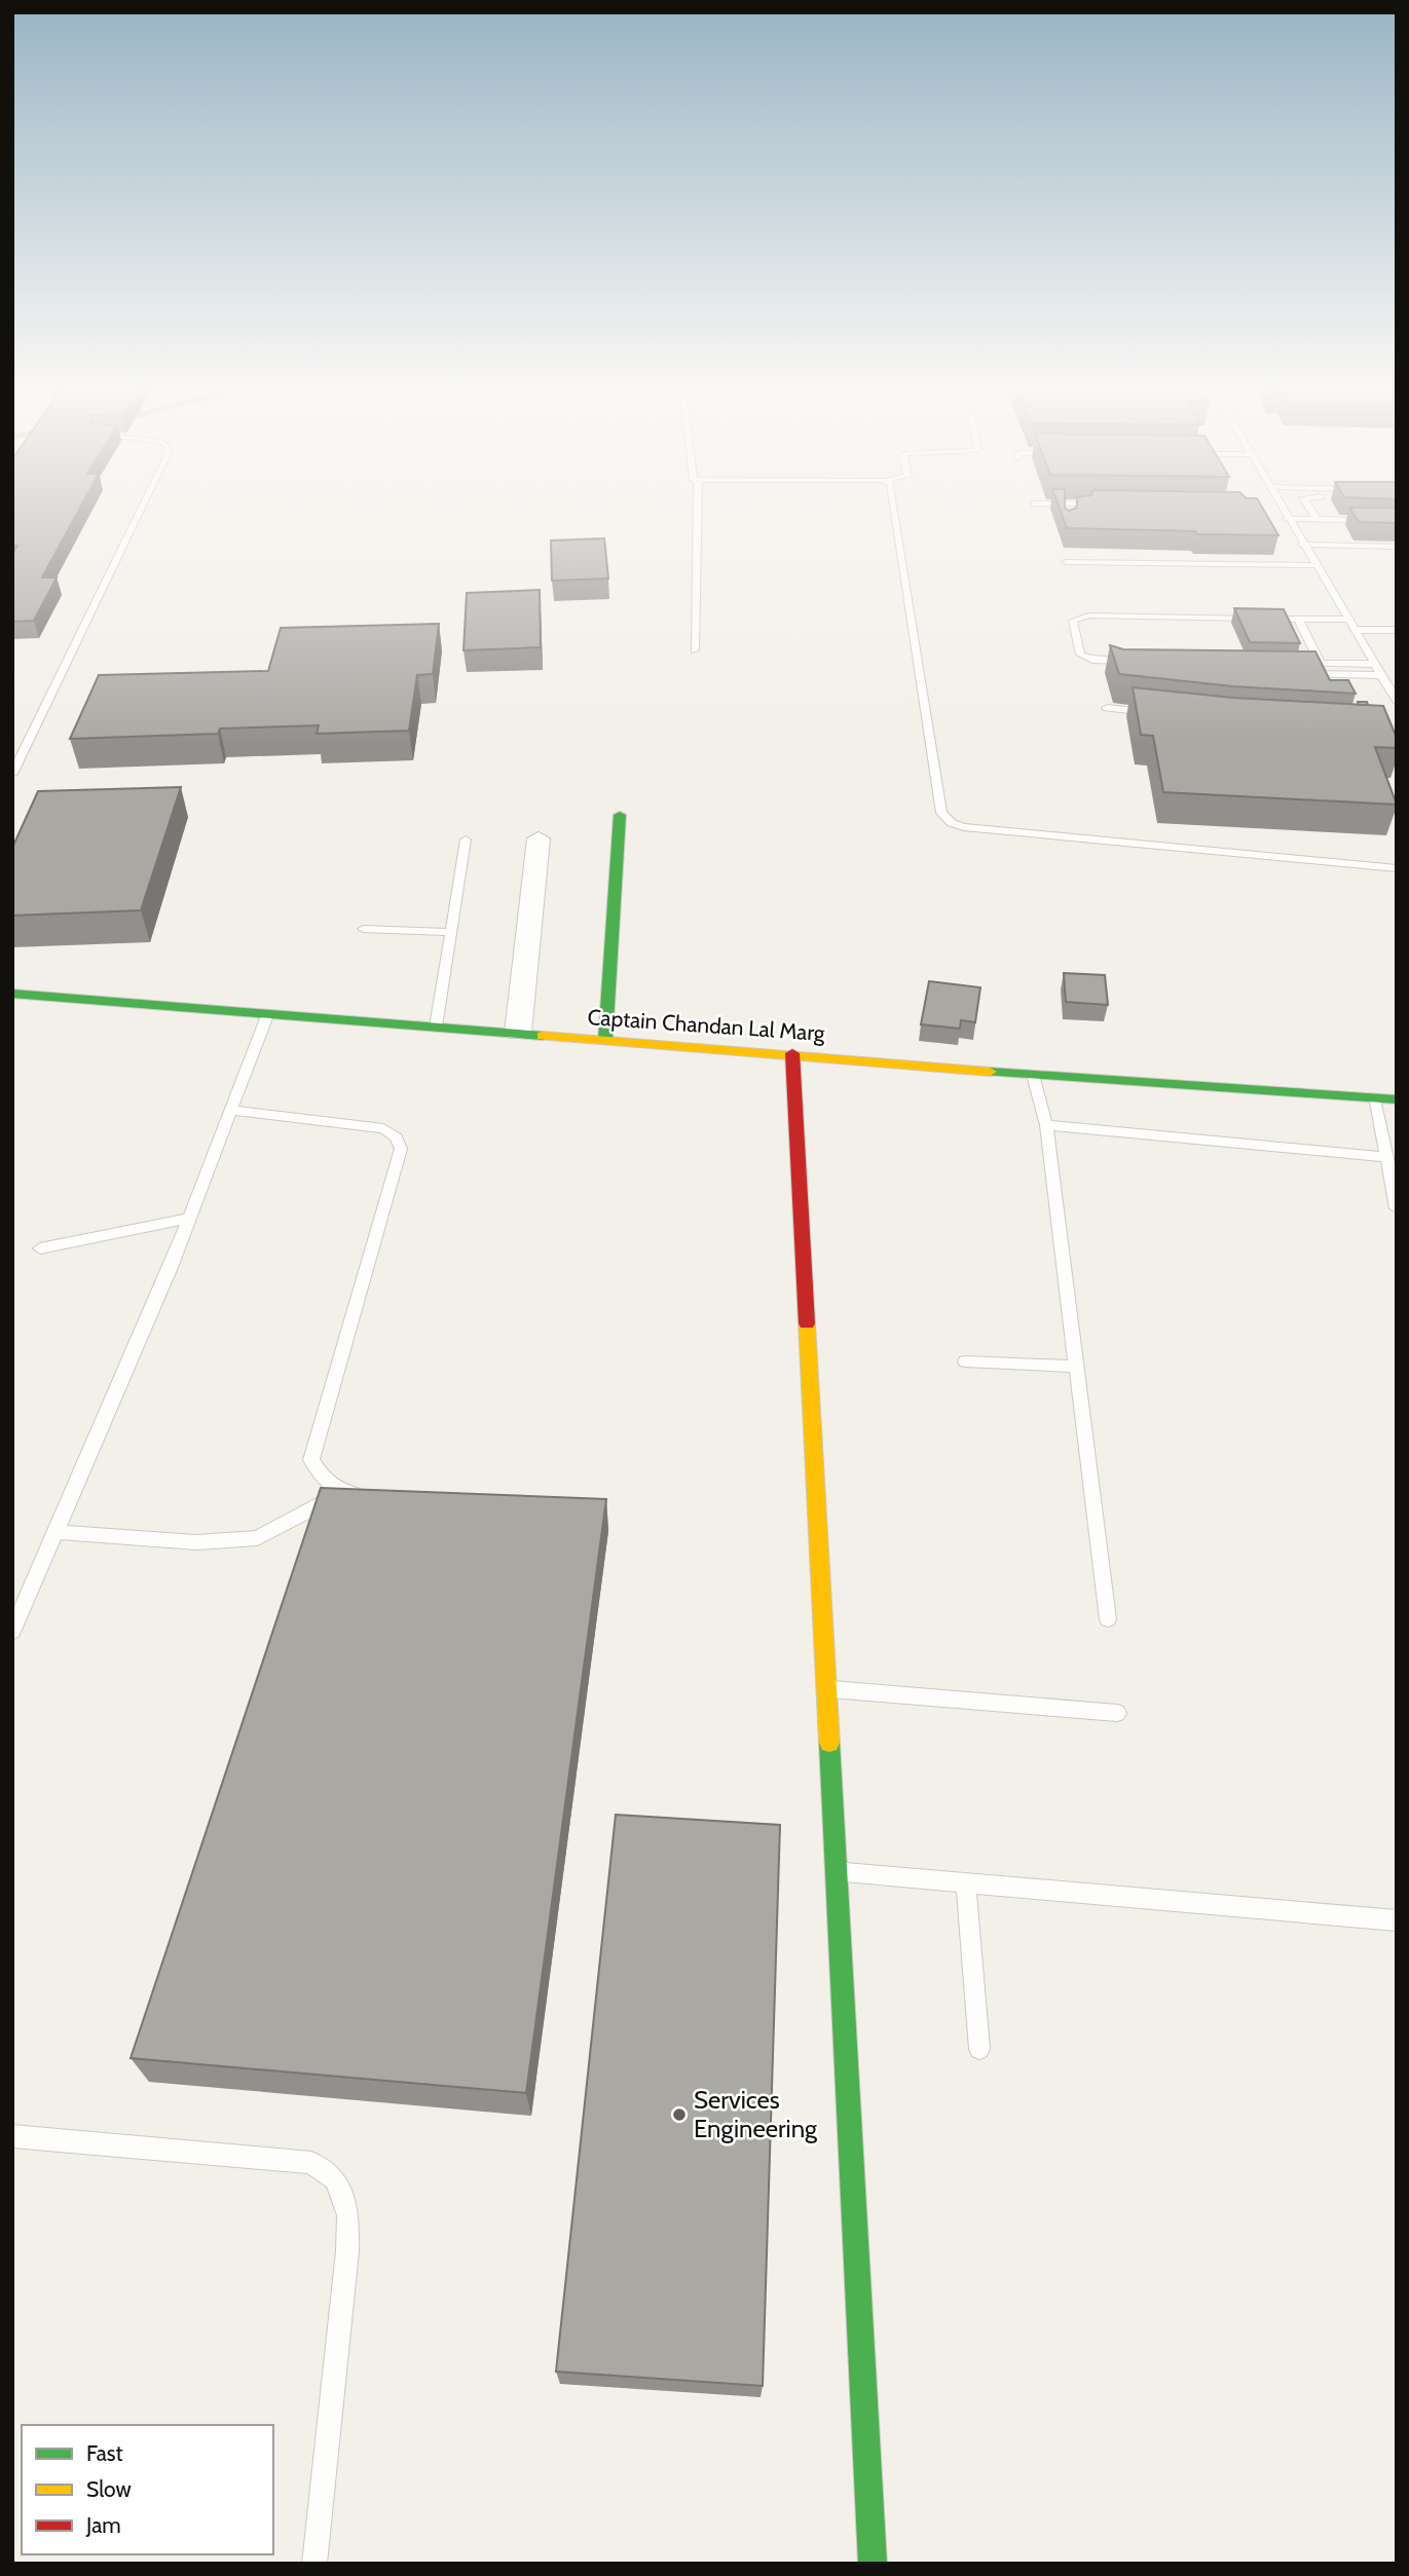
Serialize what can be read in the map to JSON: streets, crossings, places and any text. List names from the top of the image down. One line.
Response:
{"streets":{"street":["Captain Chandan Lal Marg"]},"places":["Services Engineering"],"legend":["Fast","Slow","Jam"]}
